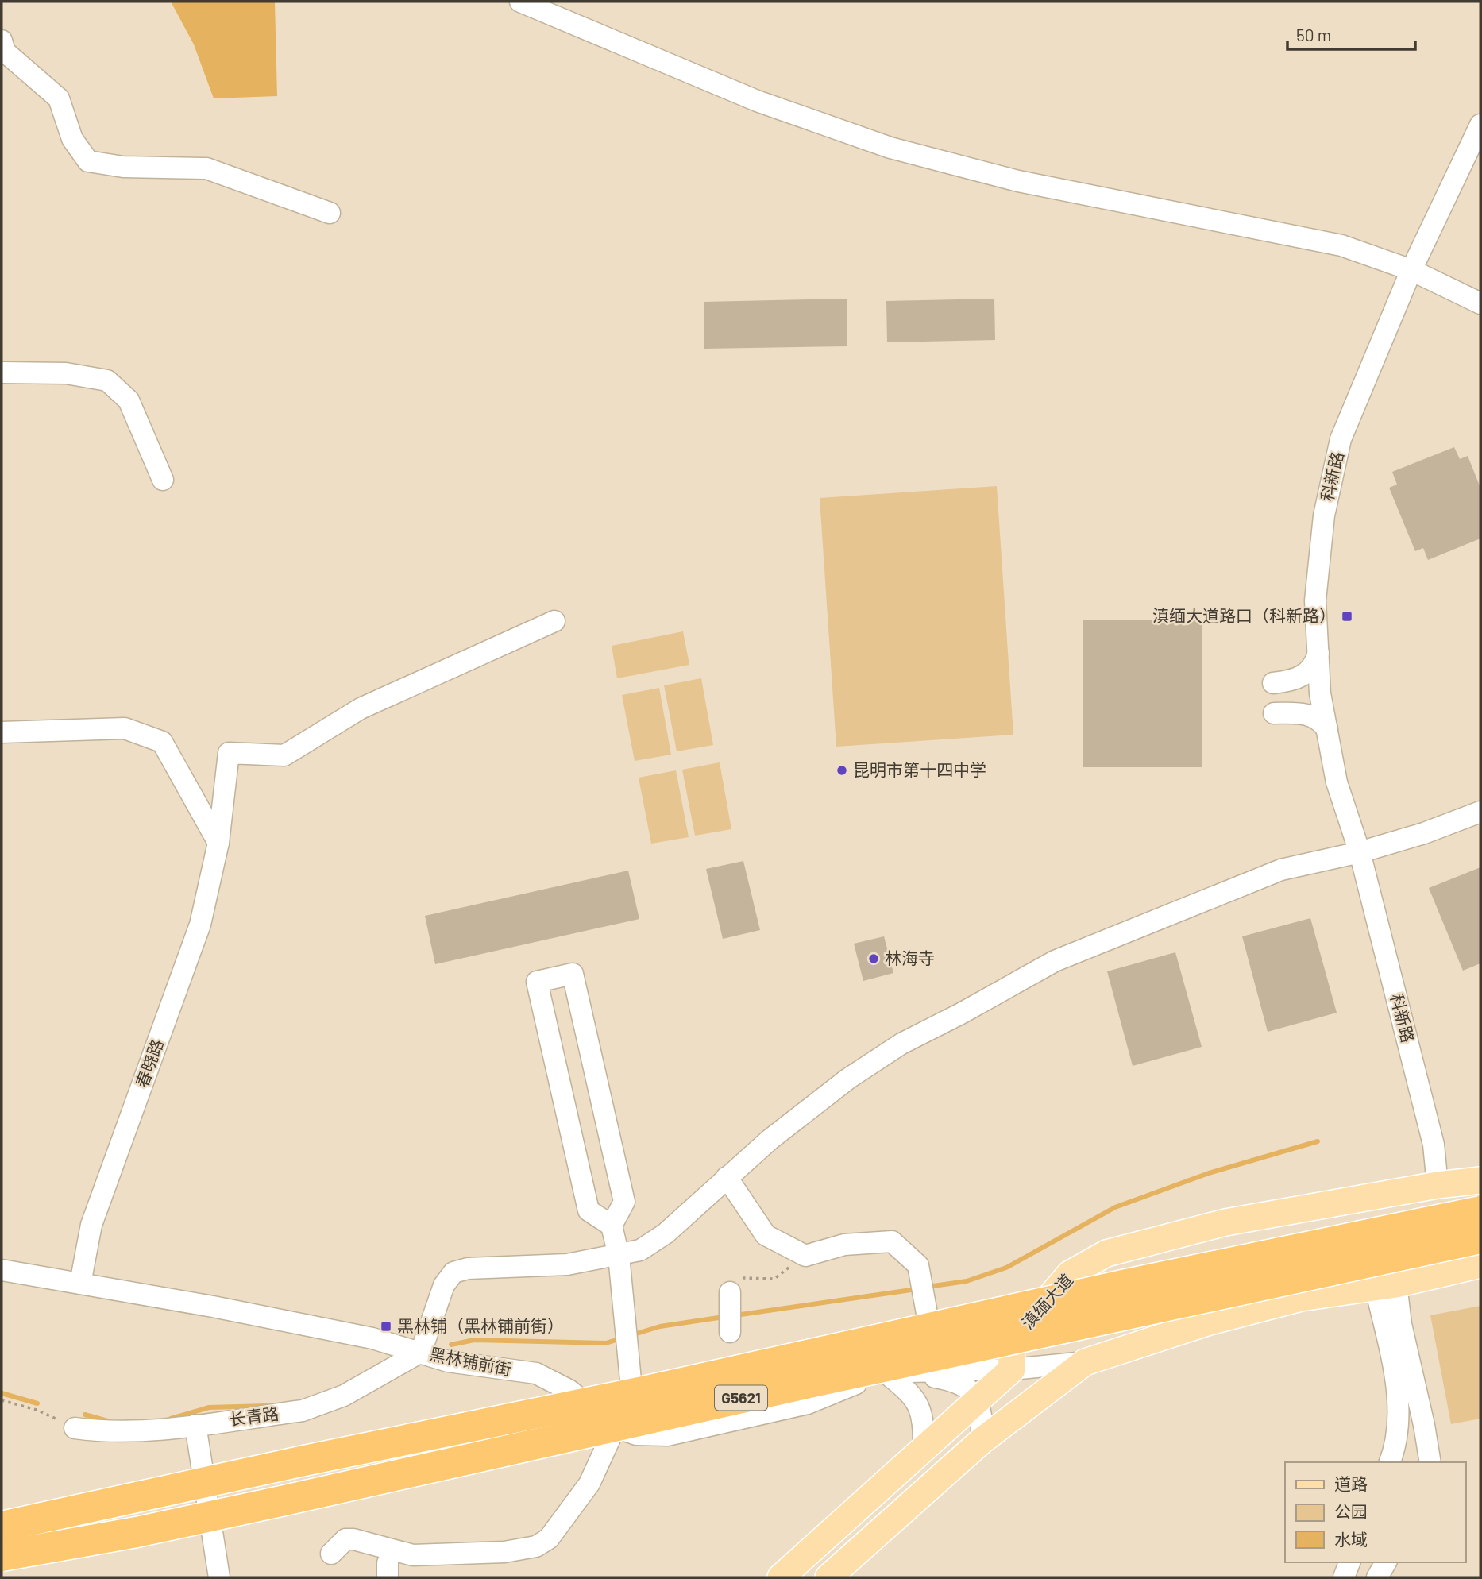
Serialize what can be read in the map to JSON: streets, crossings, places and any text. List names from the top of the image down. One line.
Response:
{"streets":{"highway":["G5621"],"main road":["滇缅大道"],"street":["科新路","春晓路","黑林铺前街","长青路"]},"crossings":[["科新路","滇缅大道"],["春晓路","黑林铺前街"],["黑林铺前街","长青路"]],"places":{"transit":["滇缅大道路口（科新路）","黑林铺（黑林铺前街）"],"other":["昆明市第十四中学","林海寺"]},"legend":["道路","公园","水域"],"scale_bar":"50 m"}
